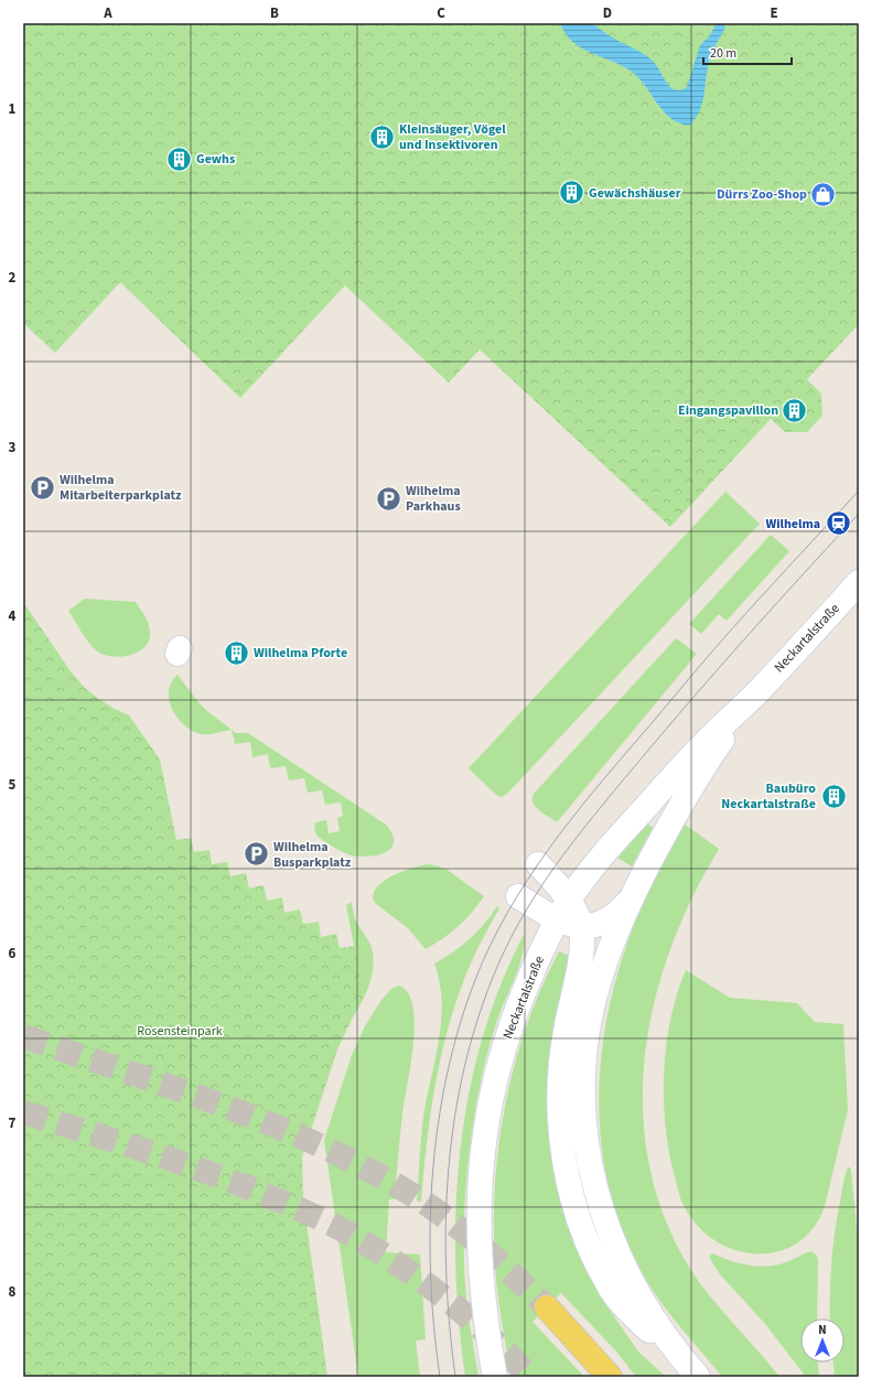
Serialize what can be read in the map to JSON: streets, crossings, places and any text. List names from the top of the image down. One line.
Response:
{"streets":{"main road":["Neckartalstraße"]},"parks":["Rosensteinpark"],"places":{"building":["Kleinsäuger, Vögel und Insektivoren","Gewhs","Gewächshäuser","Eingangspavillon","Wilhelma Pforte","Baubüro Neckartalstraße"],"shop":["Dürrs Zoo-Shop"],"parking":["Wilhelma Mitarbeiterparkplatz","Wilhelma Parkhaus","Wilhelma Busparkplatz"],"station":["Wilhelma"]},"scale_bar":"20 m","north":"top","grid":{"columns":["A","B","C","D","E"],"rows":["1","2","3","4","5","6","7","8"]}}
